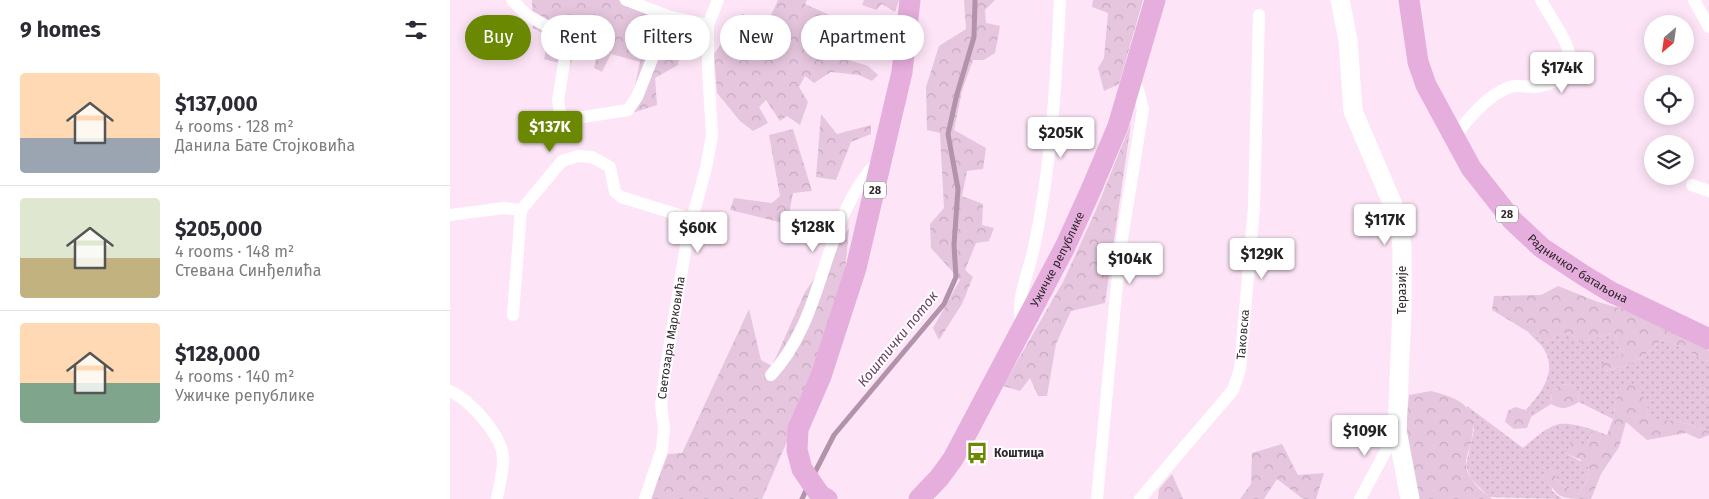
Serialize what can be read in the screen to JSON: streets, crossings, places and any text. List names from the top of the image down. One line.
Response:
{"streets":{"main road":["28","Ужичке републике","Радничког батаљона"],"street":["Теразије","Таковска","Светозара Марковића"]},"water":["Коштички поток"],"places":{"bus stop":["Коштица"]},"north":"bottom left","page":{"heading":"9 homes","chip":["Buy","Rent","Filters","New","Apartment"],"price":["$174K","$137K","$205K","$117K","$128K","$60K","$129K","$104K","$109K"],"list":[{"name":"$137,000","note":"4 rooms · 128 m² · Данила Бате Стојковића"},{"name":"$205,000","note":"4 rooms · 148 m² · Стевана Синђелића"},{"name":"$128,000","note":"4 rooms · 140 m² · Ужичке републике"}]}}
